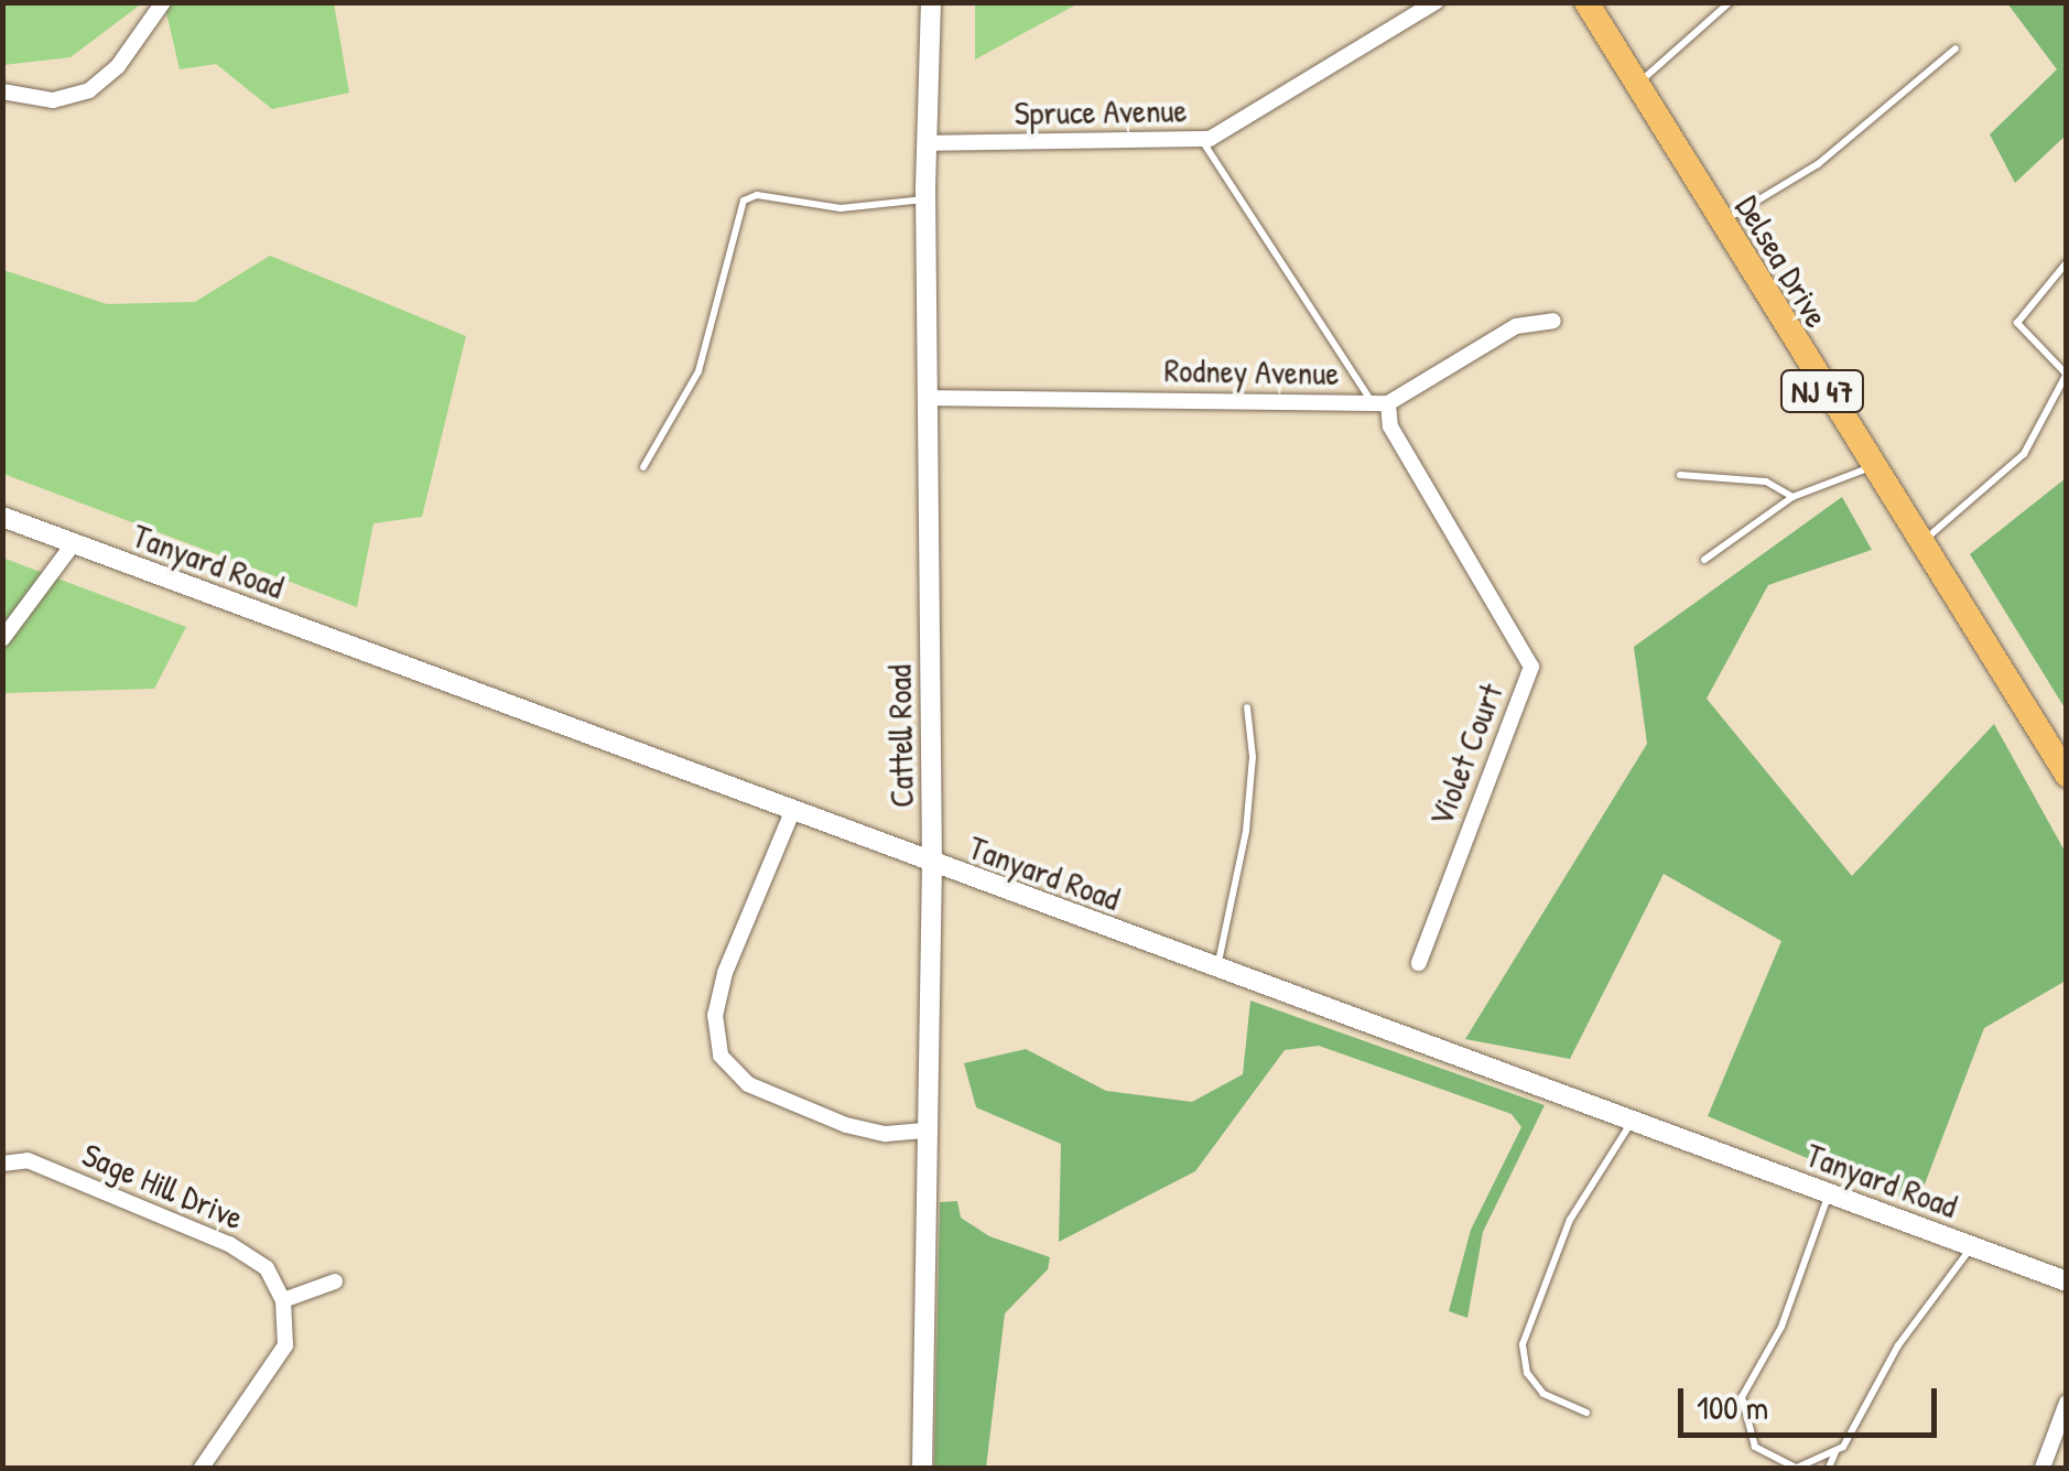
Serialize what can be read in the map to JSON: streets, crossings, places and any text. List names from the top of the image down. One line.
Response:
{"streets":{"main road":["Delsea Drive","NJ 47"],"street":["Spruce Avenue","Rodney Avenue","Tanyard Road","Cattell Road","Violet Court","Sage Hill Drive"]},"crossings":[["Spruce Avenue","Cattell Road"],["Rodney Avenue","Cattell Road"],["Rodney Avenue","Violet Court"],["Tanyard Road","Cattell Road"]],"scale_bar":"100 m"}
